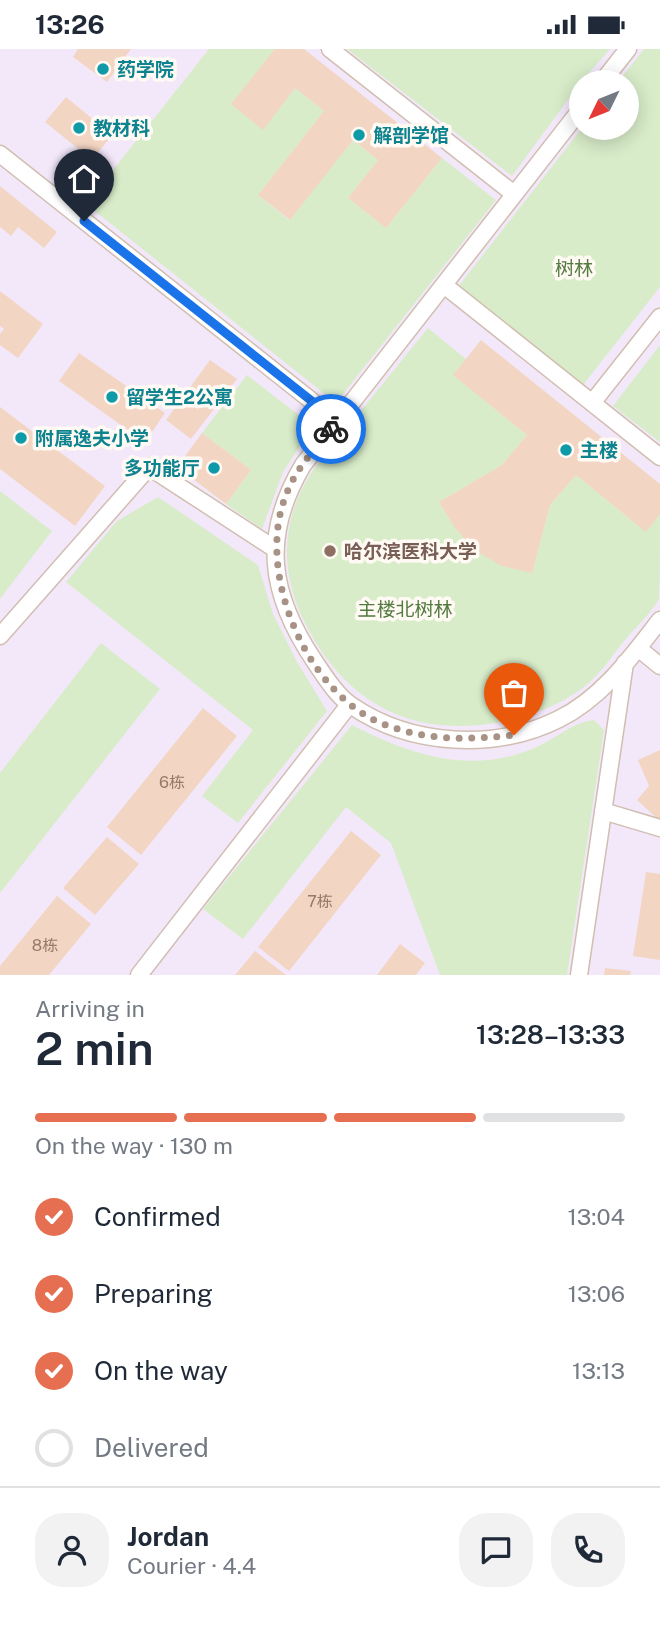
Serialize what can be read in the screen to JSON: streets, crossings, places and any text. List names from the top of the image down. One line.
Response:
{"parks":["树林","主楼北树林"],"places":["药学院","教材科","解剖学馆","留学生2公寓","附属逸夫小学","主楼","多功能厅","哈尔滨医科大学"],"house_numbers":["6栋","7栋","8栋"],"north":"bottom left","page":{"status":"13:26","heading":["2 min","Arriving in","13:28–13:33"],"panel":["Jordan","Courier · 4.4"],"bar":"On the way · 130 m","list":[["Confirmed","13:04"],["Preparing","13:06"],["On the way","13:13"],"Delivered"]}}
